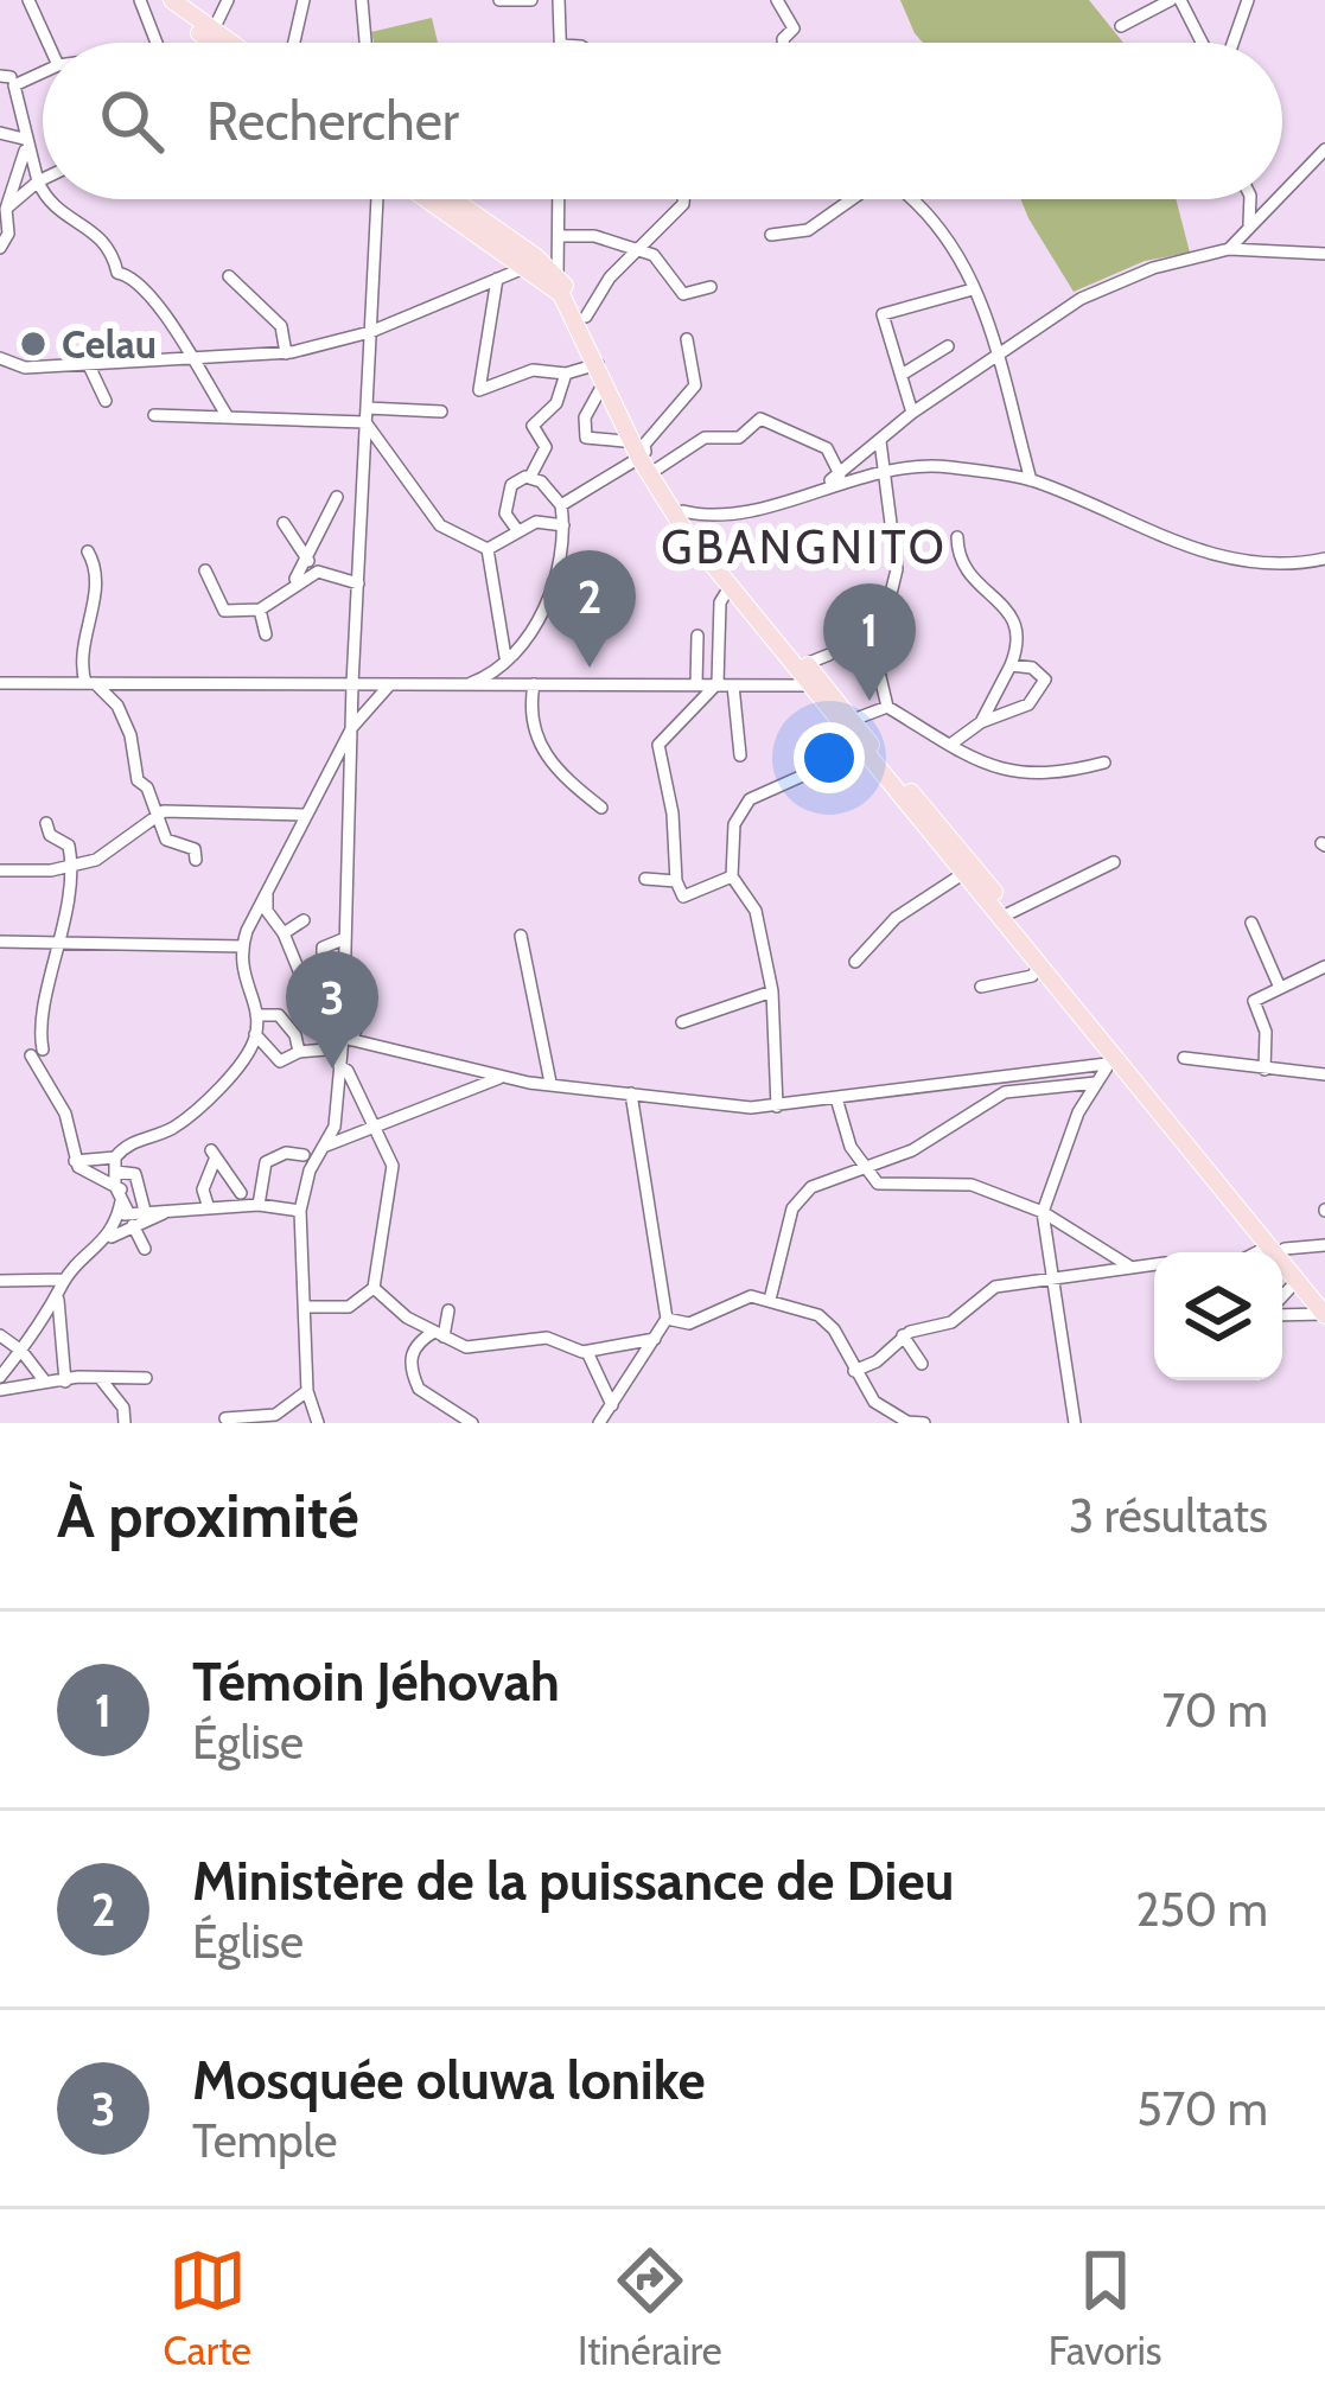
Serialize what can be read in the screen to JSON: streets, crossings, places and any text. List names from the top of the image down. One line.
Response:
{"districts":["GBANGNITO"],"places":["Celau"],"page":{"search":"Rechercher","pins":["2","1","3"],"heading":["À proximité","3 résultats"],"list":[{"mark":"1","name":"Témoin Jéhovah","note":"Église","value":"70 m"},{"mark":"2","name":"Ministère de la puissance de Dieu","note":"Église","value":"250 m"},{"mark":"3","name":"Mosquée oluwa lonike","note":"Temple","value":"570 m"}],"nav":["Carte","Itinéraire","Favoris"]}}
